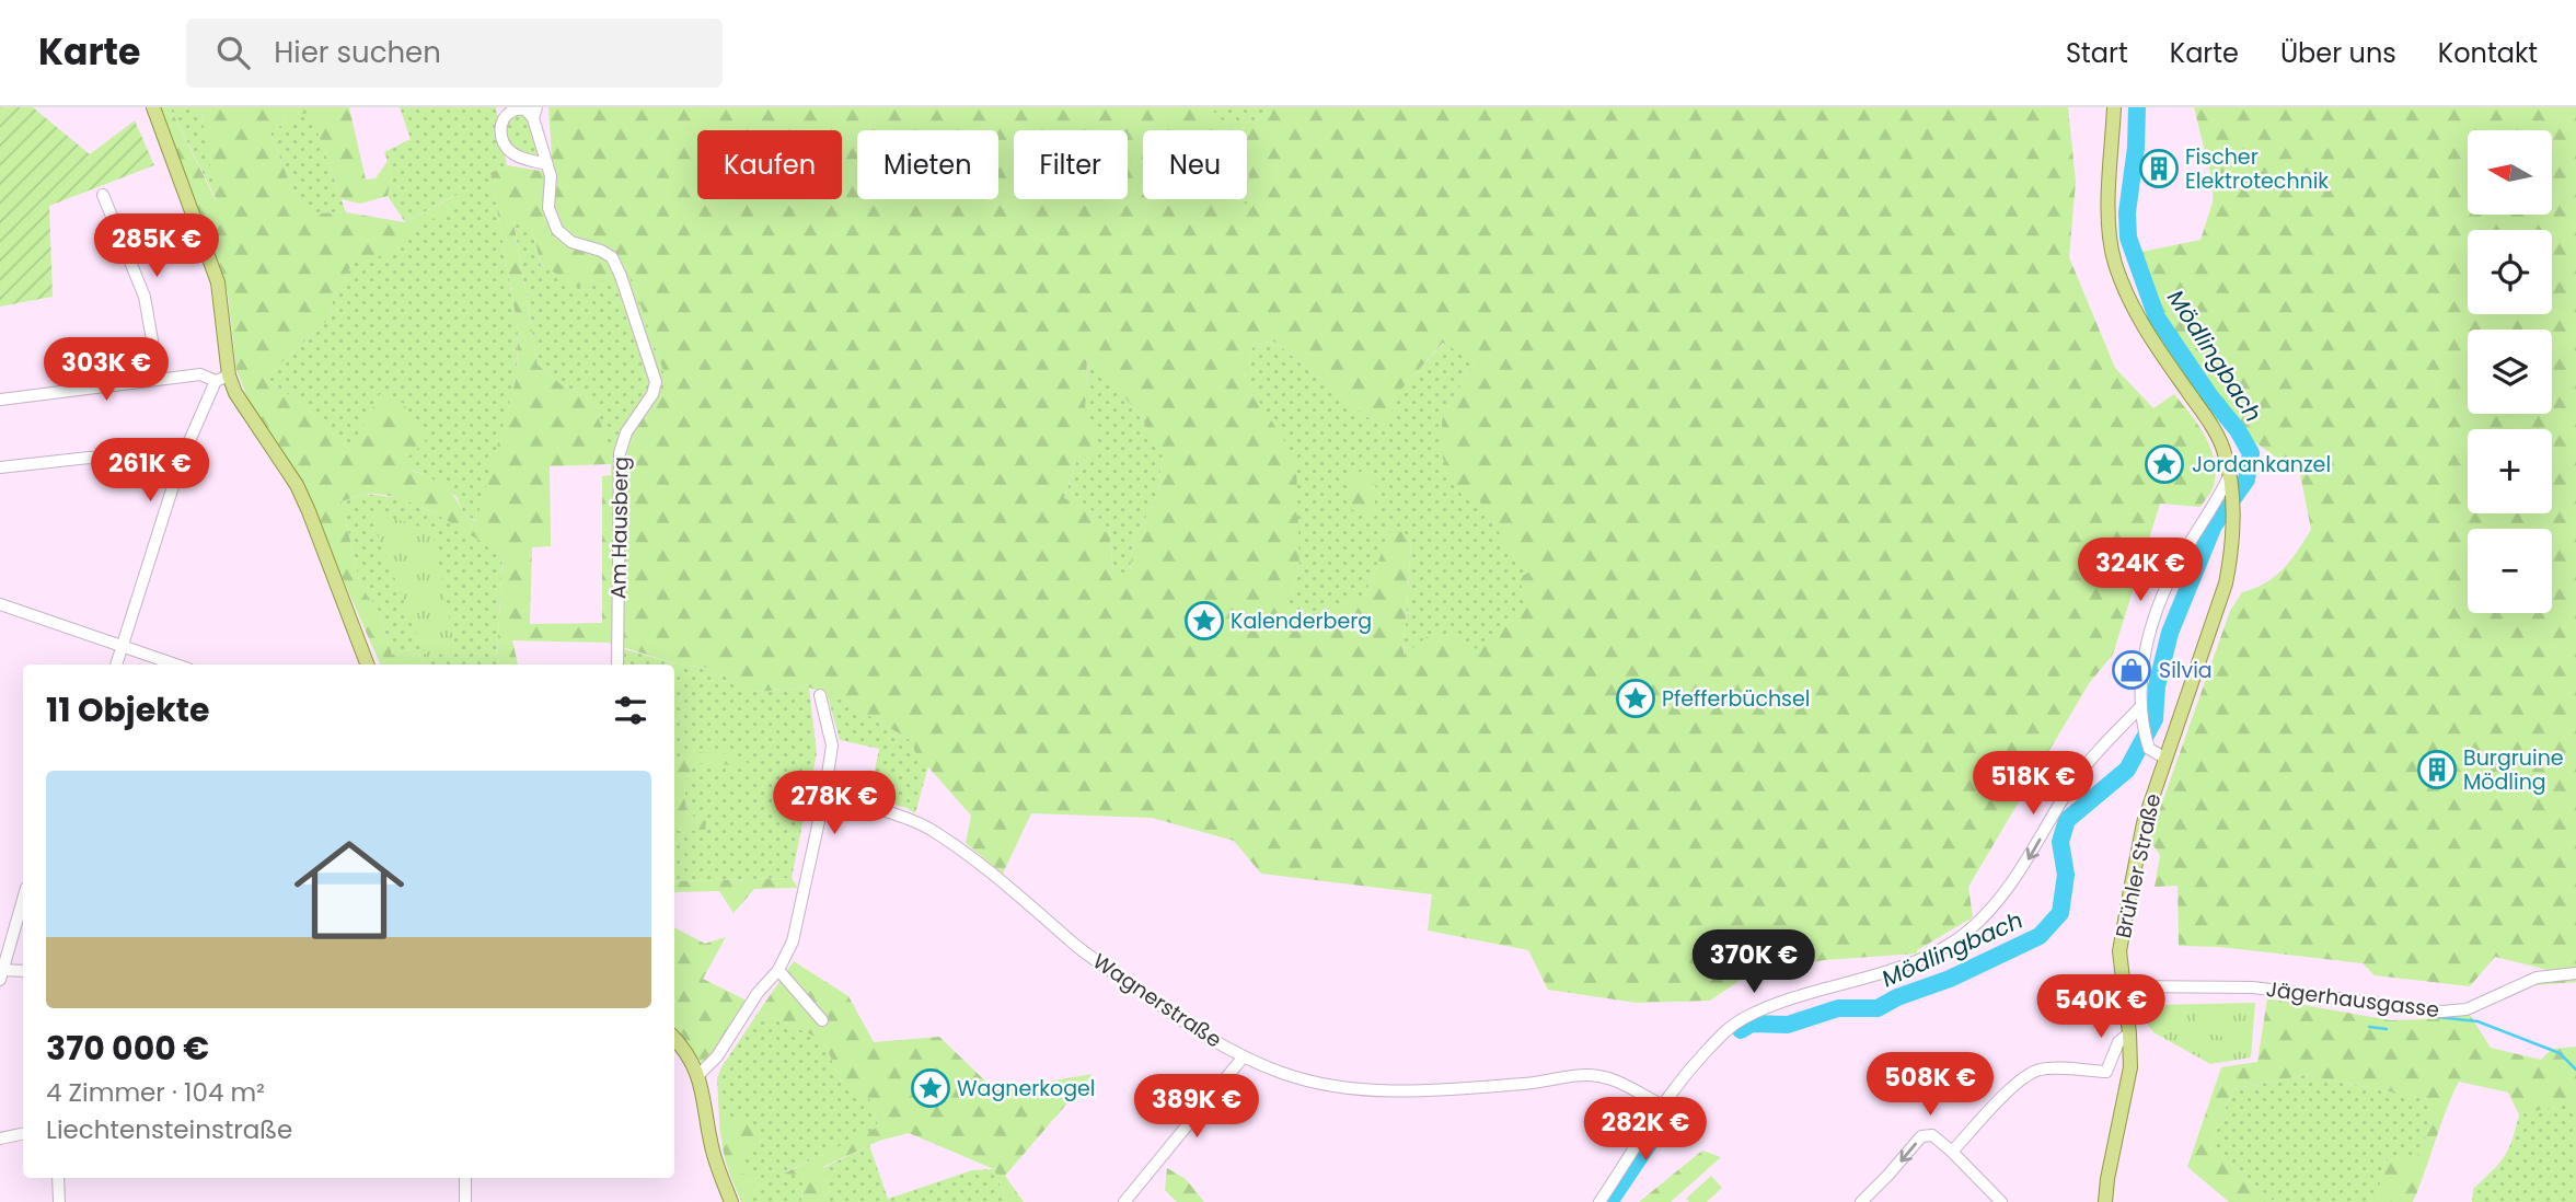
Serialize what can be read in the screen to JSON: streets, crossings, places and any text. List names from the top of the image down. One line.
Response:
{"streets":{"main road":["Brühler Straße"],"street":["Am Hausberg","Jägerhausgasse","Wagnerstraße"]},"crossings":[["Brühler Straße","Jägerhausgasse"]],"water":["Mödlingbach"],"places":{"building":["Fischer Elektrotechnik","Burgruine Mödling"],"place":["Jordankanzel","Kalenderberg","Pfefferbüchsel","Wagnerkogel"],"shop":["Silvia"]},"north":"left","page":{"header":"Karte","search":"Hier suchen","nav":["Start","Karte","Über uns","Kontakt"],"map_buttons":["+","−"],"chip":["Kaufen","Mieten","Filter","Neu"],"price":["285K €","303K €","261K €","324K €","518K €","278K €","370K €","540K €","508K €","389K €","282K €"],"heading":"11 Objekte","list":[{"name":"370 000 €","note":"4 Zimmer · 104 m² · Liechtensteinstraße"}]}}
